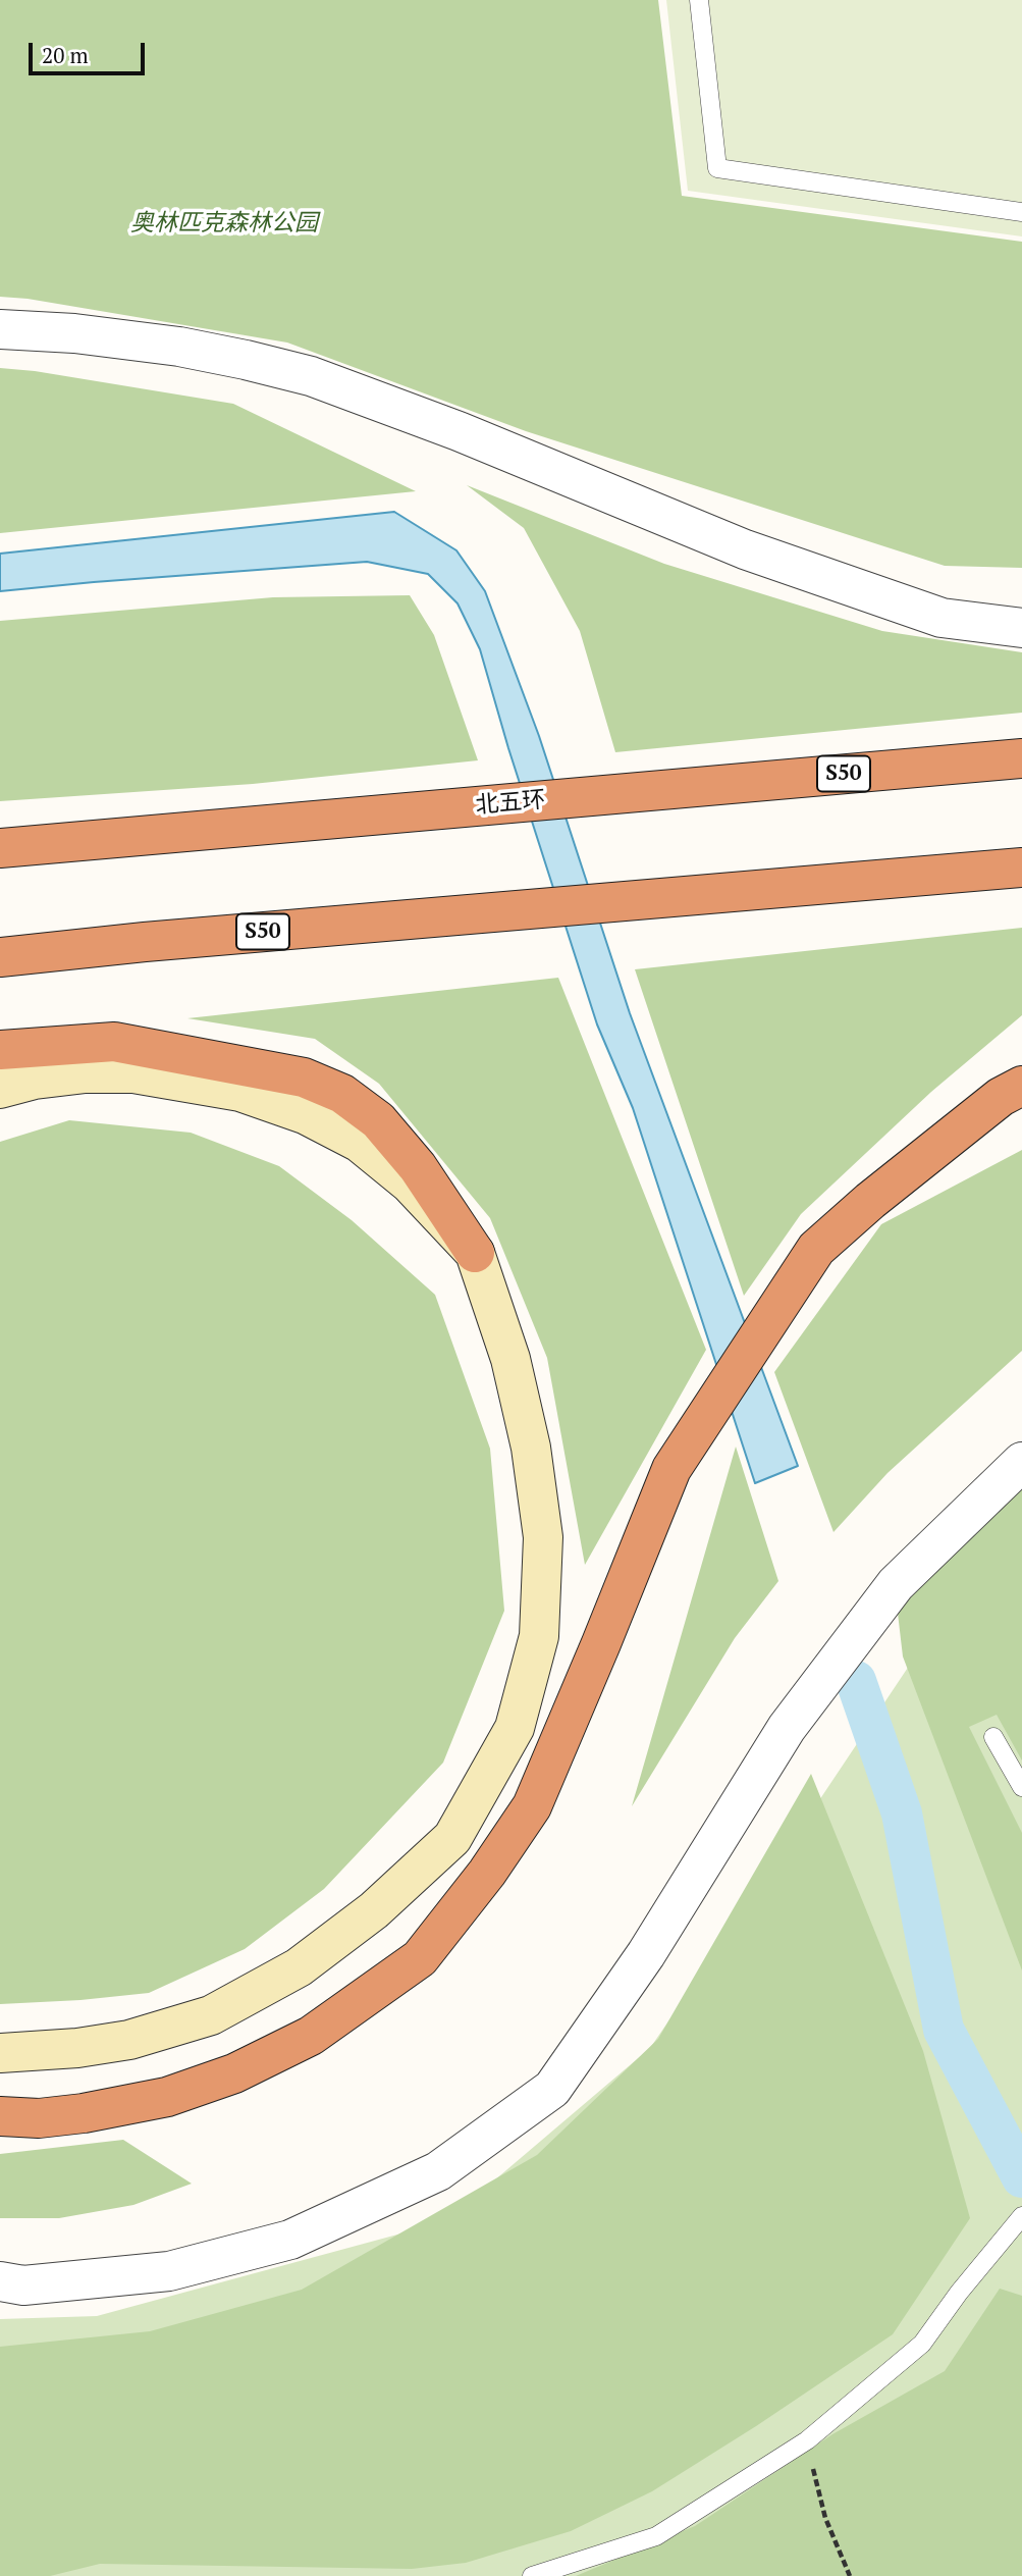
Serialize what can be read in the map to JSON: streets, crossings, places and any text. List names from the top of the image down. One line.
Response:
{"streets":{"highway":["S50","北五环"]},"parks":["奥林匹克森林公园"],"scale_bar":"20 m"}
